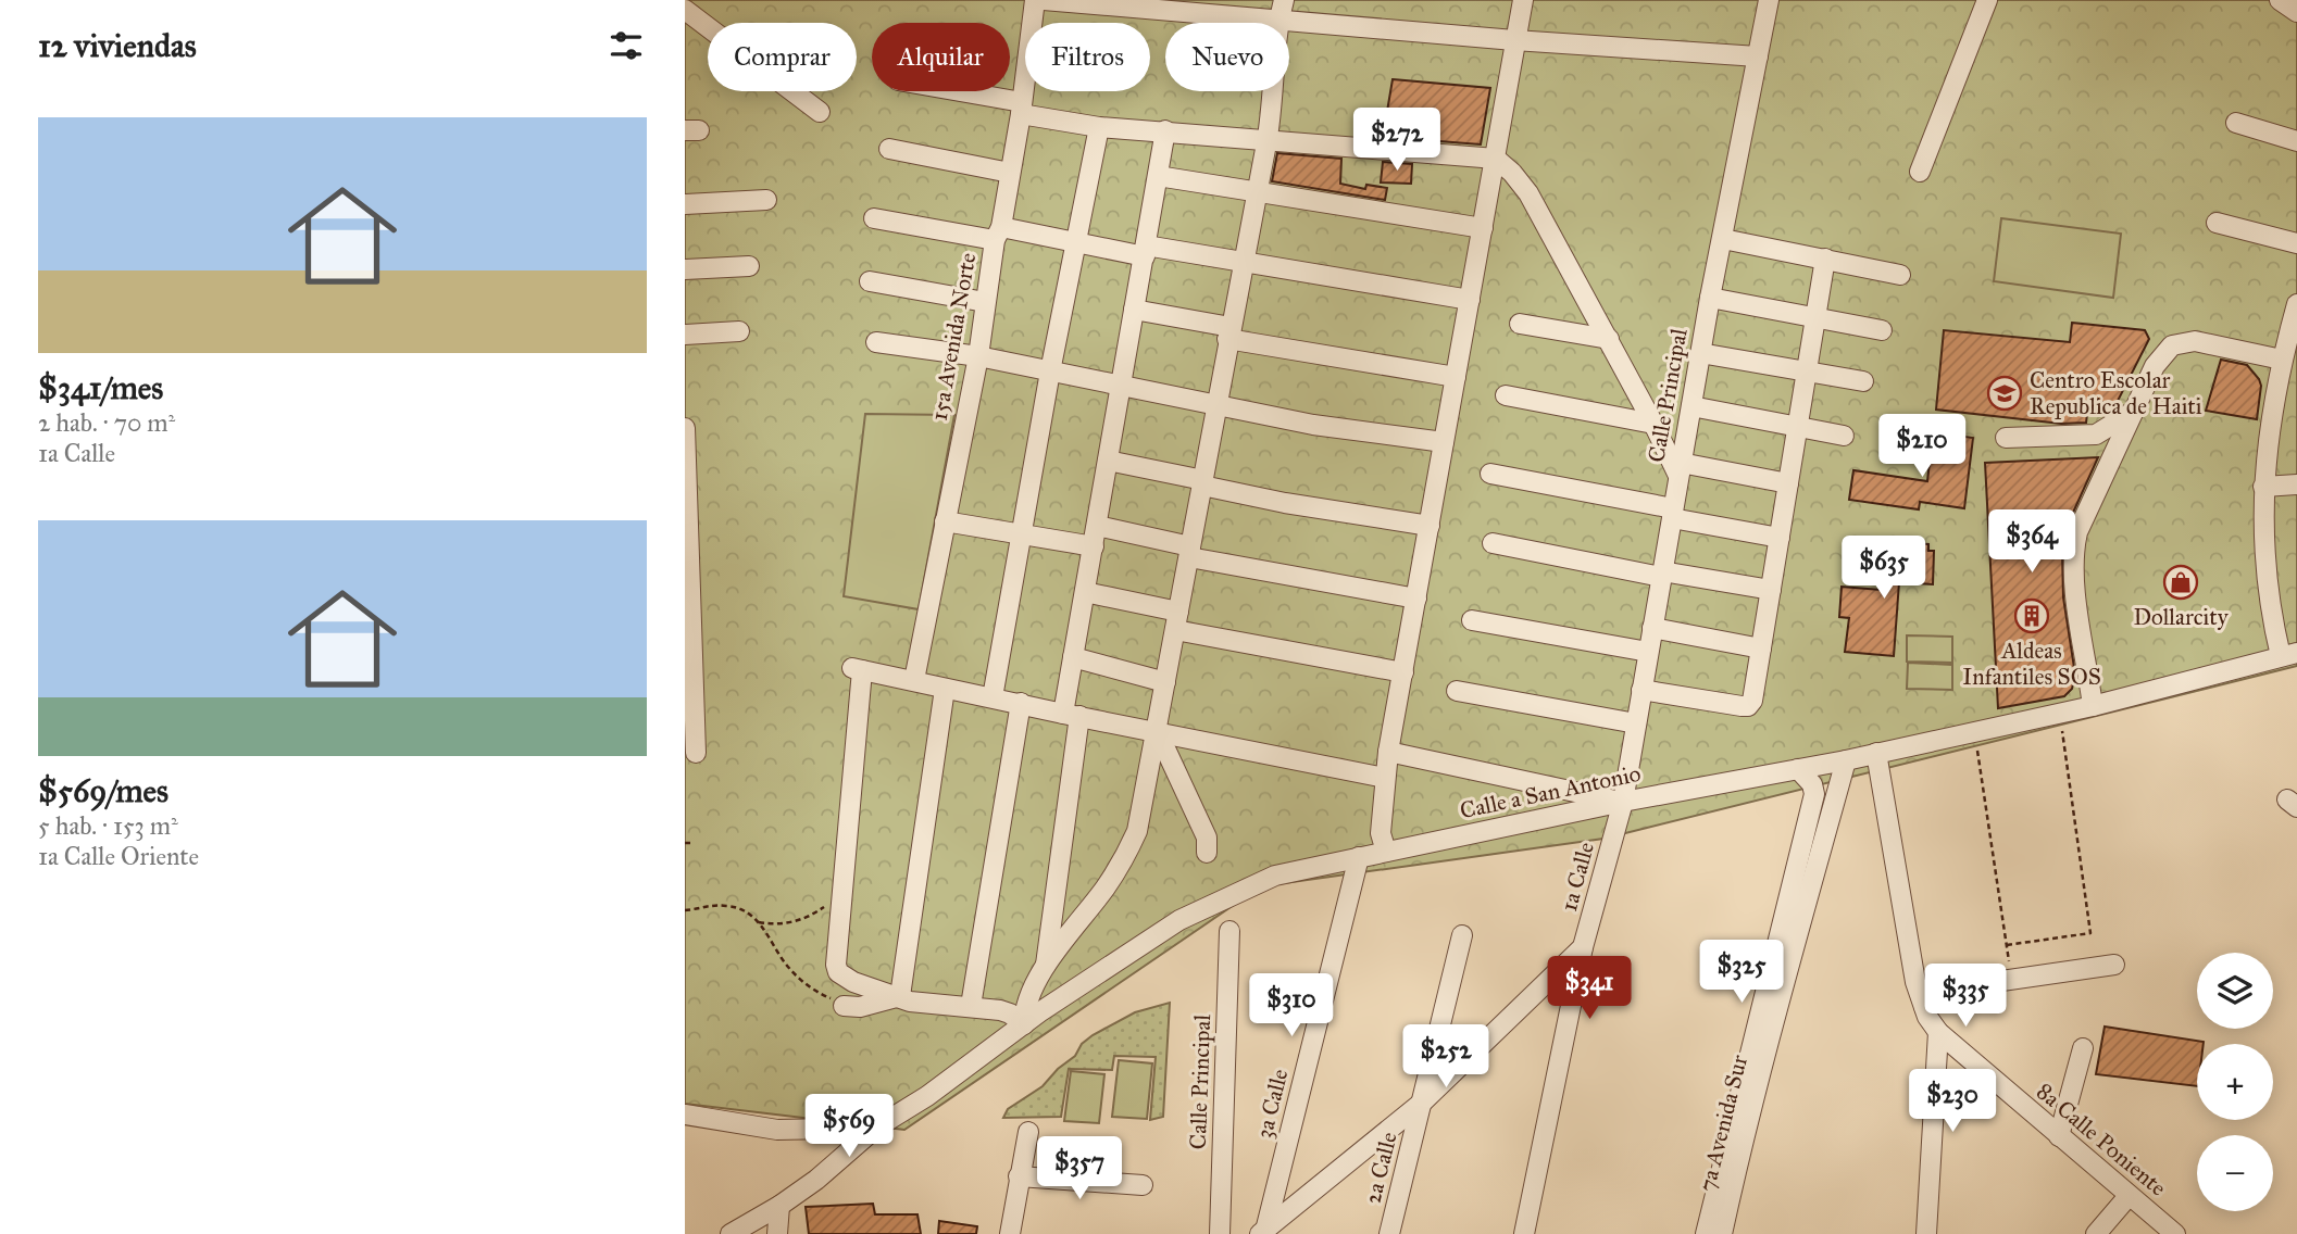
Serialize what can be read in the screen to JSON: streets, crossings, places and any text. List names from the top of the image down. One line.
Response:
{"streets":{"street":["15a Avenida Norte","Calle Principal","Calle a San Antonio","1a Calle","3a Calle","7a Avenida Sur","8a Calle Poniente","2a Calle"]},"crossings":[["Calle Principal","Calle a San Antonio"],["Calle Principal","1a Calle"],["Calle a San Antonio","1a Calle"],["Calle a San Antonio","3a Calle"],["Calle a San Antonio","7a Avenida Sur"],["Calle a San Antonio","8a Calle Poniente"]],"places":{"school or university":["Centro Escolar Republica de Haiti"],"shop":["Dollarcity"],"building":["Aldeas Infantiles SOS"]},"page":{"heading":"12 viviendas","chip":["Comprar","Alquilar","Filtros","Nuevo"],"list":[{"name":"$341/mes","note":"2 hab. · 70 m² · 1a Calle"},{"name":"$569/mes","note":"5 hab. · 153 m² · 1a Calle Oriente"}],"price":["$272","$210","$364","$635","$325","$341","$335","$310","$252","$230","$569","$357"],"map_buttons":["+","−"]}}
